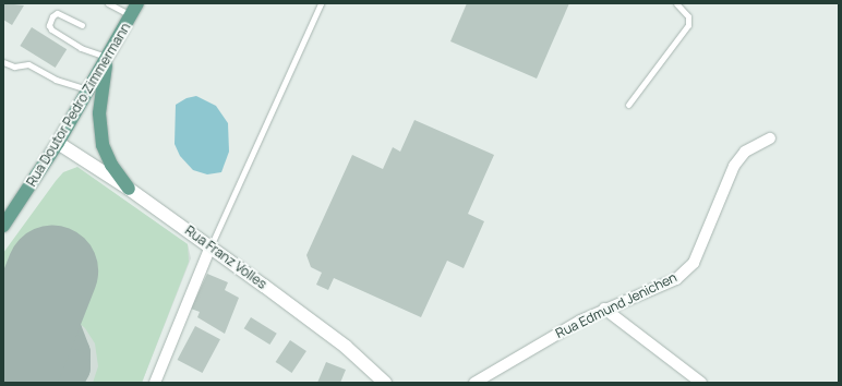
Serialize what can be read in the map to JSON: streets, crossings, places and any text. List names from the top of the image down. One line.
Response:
{"streets":{"main road":["Rua Doutor Pedro Zimmermann"],"street":["Rua Franz Volles","Rua Edmund Jenichen"]},"crossings":[["Rua Doutor Pedro Zimmermann","Rua Franz Volles"]]}
